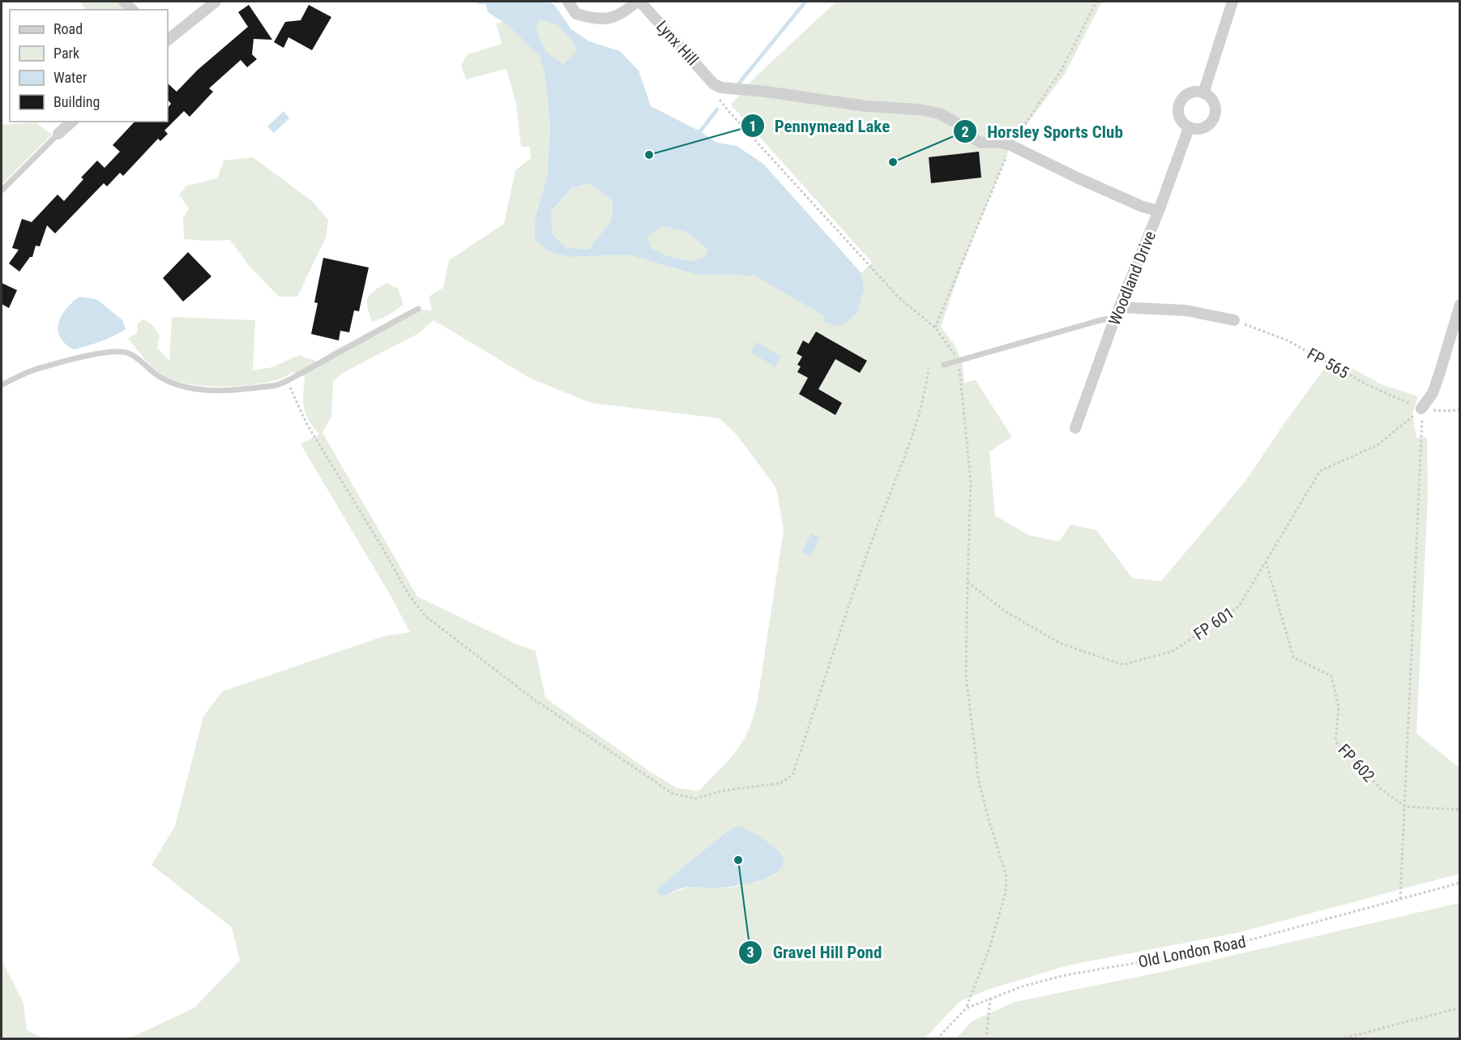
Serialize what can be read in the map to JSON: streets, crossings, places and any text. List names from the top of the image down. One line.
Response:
{"streets":{"street":["Lynx Hill","Woodland Drive"],"path":["FP 565","FP 601","FP 602","Old London Road"]},"crossings":[["FP 565","FP 601"],["FP 601","FP 602"]],"places":["Pennymead Lake","Horsley Sports Club","Gravel Hill Pond"],"legend":["Road","Park","Water","Building"]}
